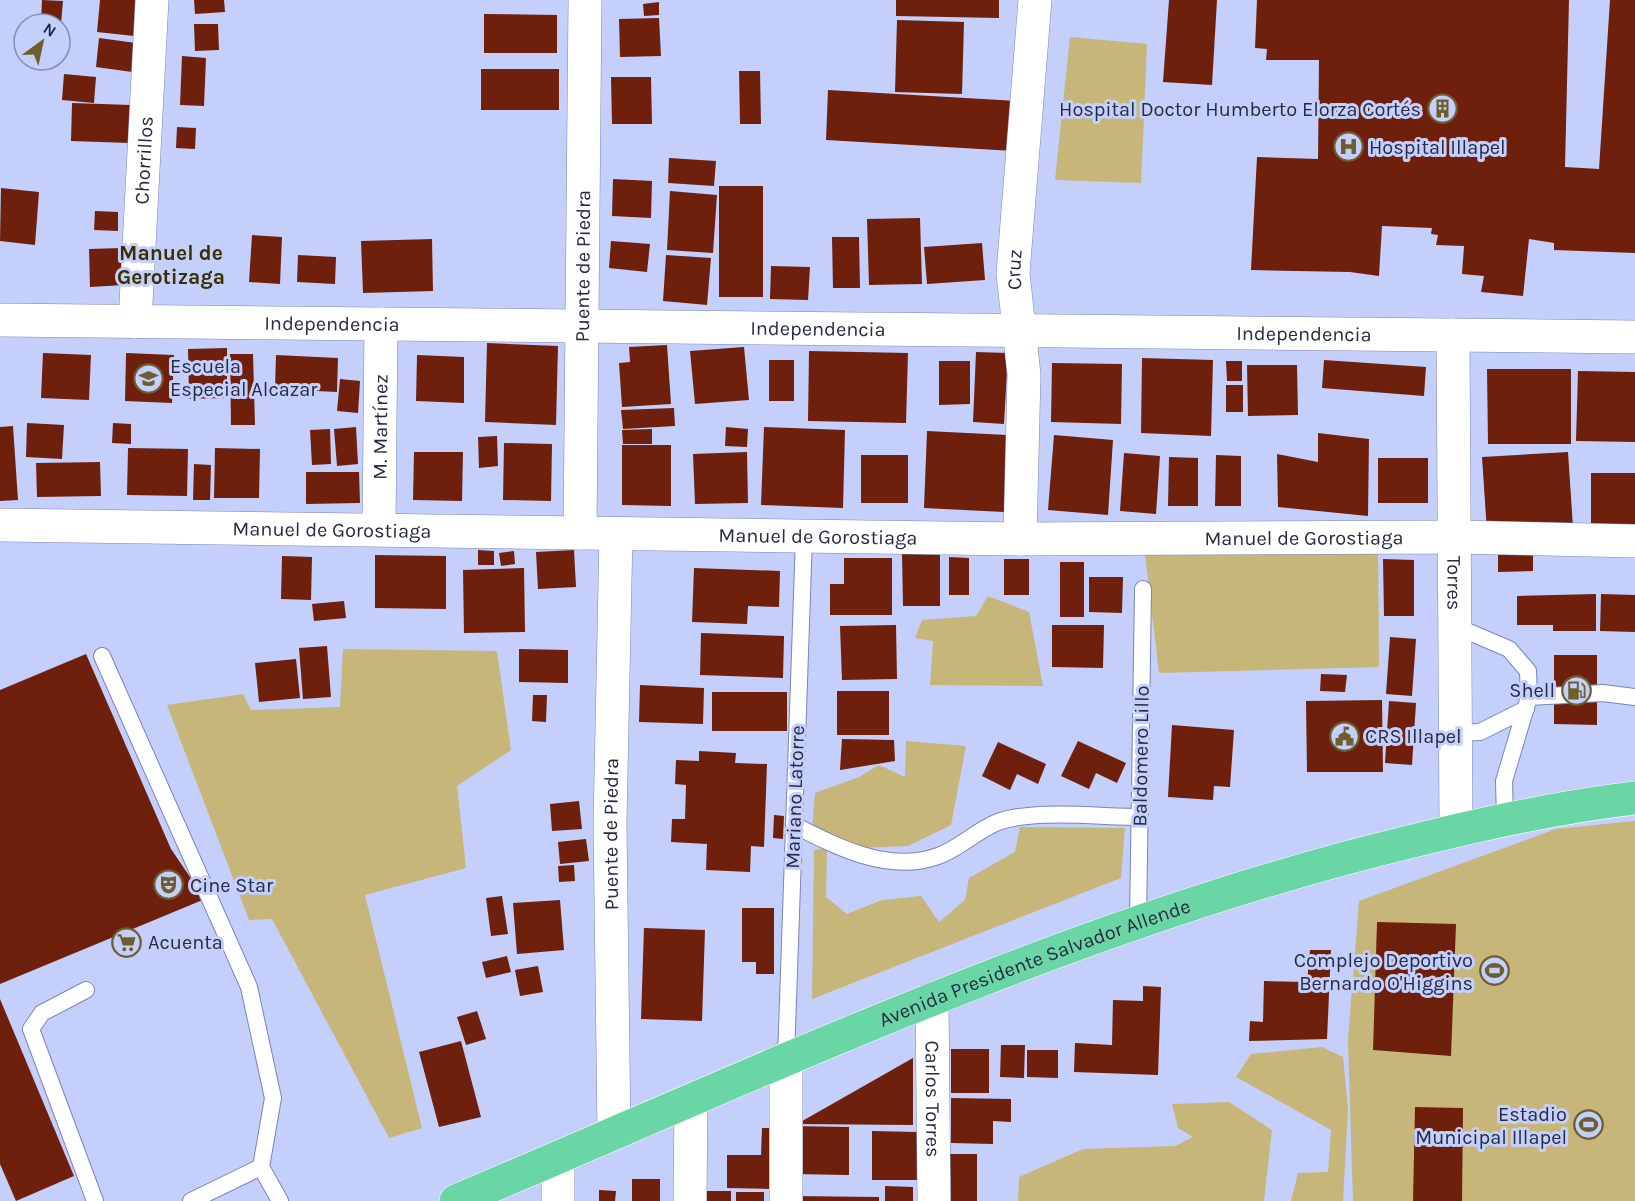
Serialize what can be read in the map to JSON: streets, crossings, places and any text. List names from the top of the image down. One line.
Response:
{"streets":{"main road":["Avenida Presidente Salvador Allende"],"street":["Chorrillos","Puente de Piedra","Cruz","Independencia","M. Martínez","Manuel de Gorostiaga","Torres","Carlos Torres"],"lane":["Baldomero Lillo","Mariano Latorre"]},"crossings":[["Chorrillos","Independencia"],["Puente de Piedra","Independencia"],["Puente de Piedra","Manuel de Gorostiaga"],["Puente de Piedra","Avenida Presidente Salvador Allende"],["Cruz","Independencia"],["Cruz","Manuel de Gorostiaga"],["Independencia","M. Martínez"],["Independencia","Torres"],["M. Martínez","Manuel de Gorostiaga"],["Manuel de Gorostiaga","Torres"],["Manuel de Gorostiaga","Mariano Latorre"],["Torres","Avenida Presidente Salvador Allende"],["Baldomero Lillo","Avenida Presidente Salvador Allende"],["Mariano Latorre","Avenida Presidente Salvador Allende"],["Avenida Presidente Salvador Allende","Carlos Torres"]],"districts":["Manuel de Gerotizaga"],"places":{"building":["Hospital Doctor Humberto Elorza Cortés"],"hospital":["Hospital Illapel"],"school or university":["Escuela Especial Alcazar"],"fuel station":["Shell"],"public building":["CRS Illapel"],"theatre":["Cine Star"],"supermarket":["Acuenta"],"sports":["Complejo Deportivo Bernardo O'Higgins","Estadio Municipal Illapel"]},"north":"top right"}
